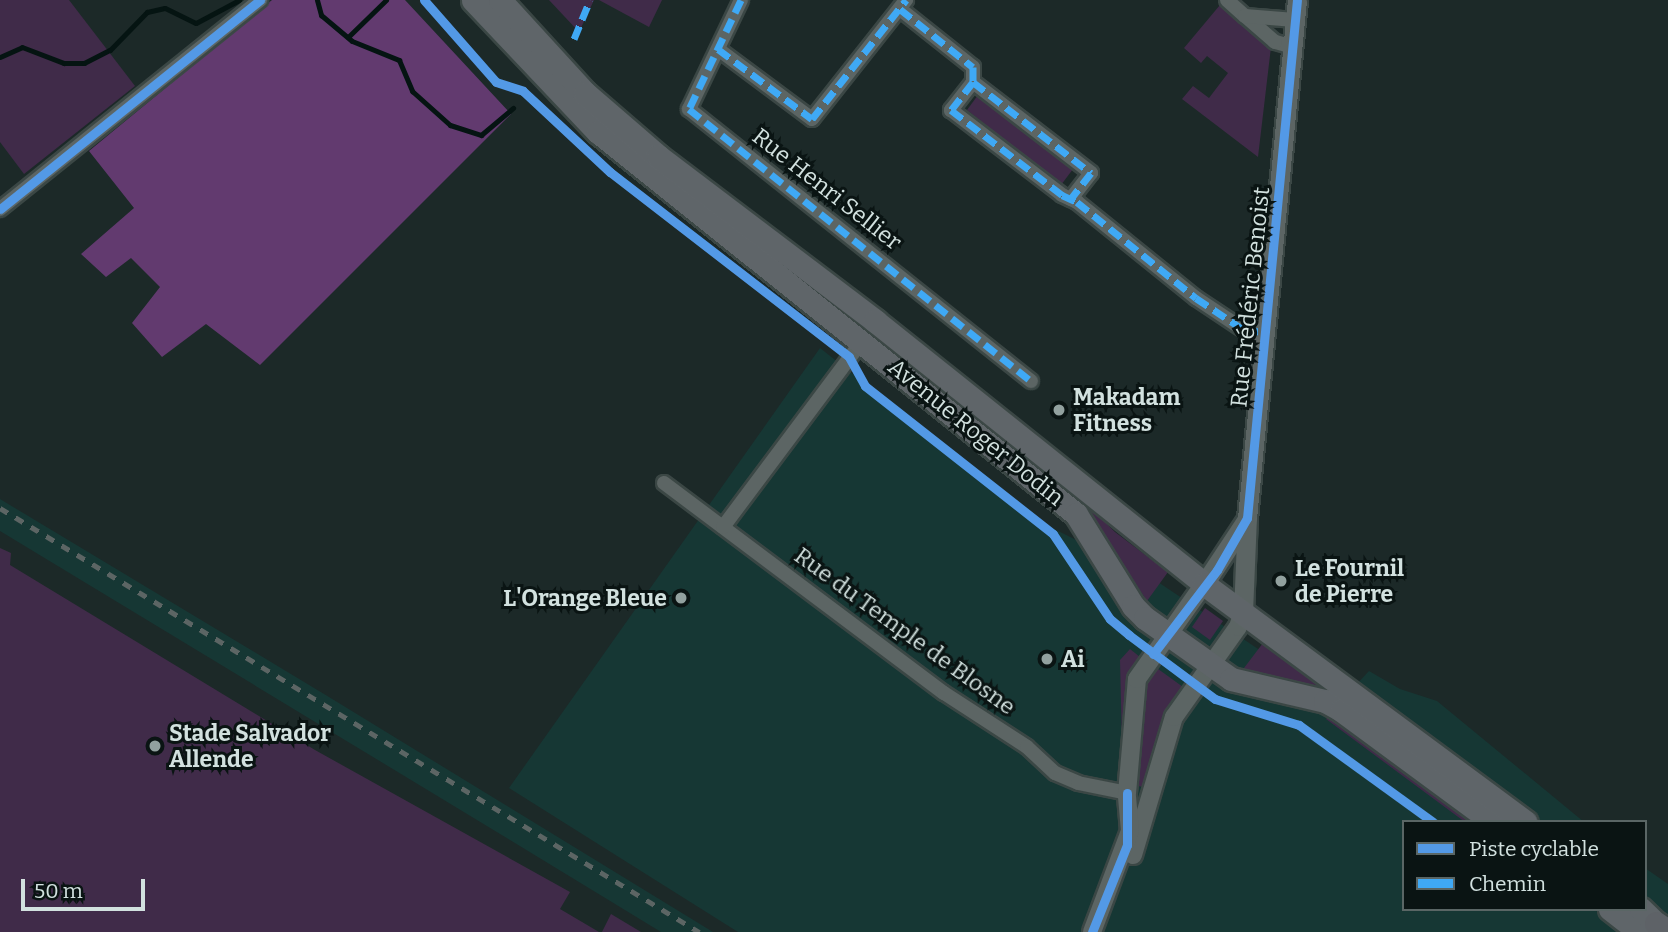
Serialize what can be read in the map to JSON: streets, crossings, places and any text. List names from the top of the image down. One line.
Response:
{"streets":{"main road":["Rue Frédéric Benoist","Avenue Roger Dodin"],"street":["Rue Henri Sellier","Rue du Temple de Blosne"]},"crossings":[["Rue Frédéric Benoist","Avenue Roger Dodin"]],"places":["Makadam Fitness","Le Fournil de Pierre","L'Orange Bleue","Ai","Stade Salvador Allende"],"legend":["Piste cyclable","Chemin"],"scale_bar":"50 m"}
